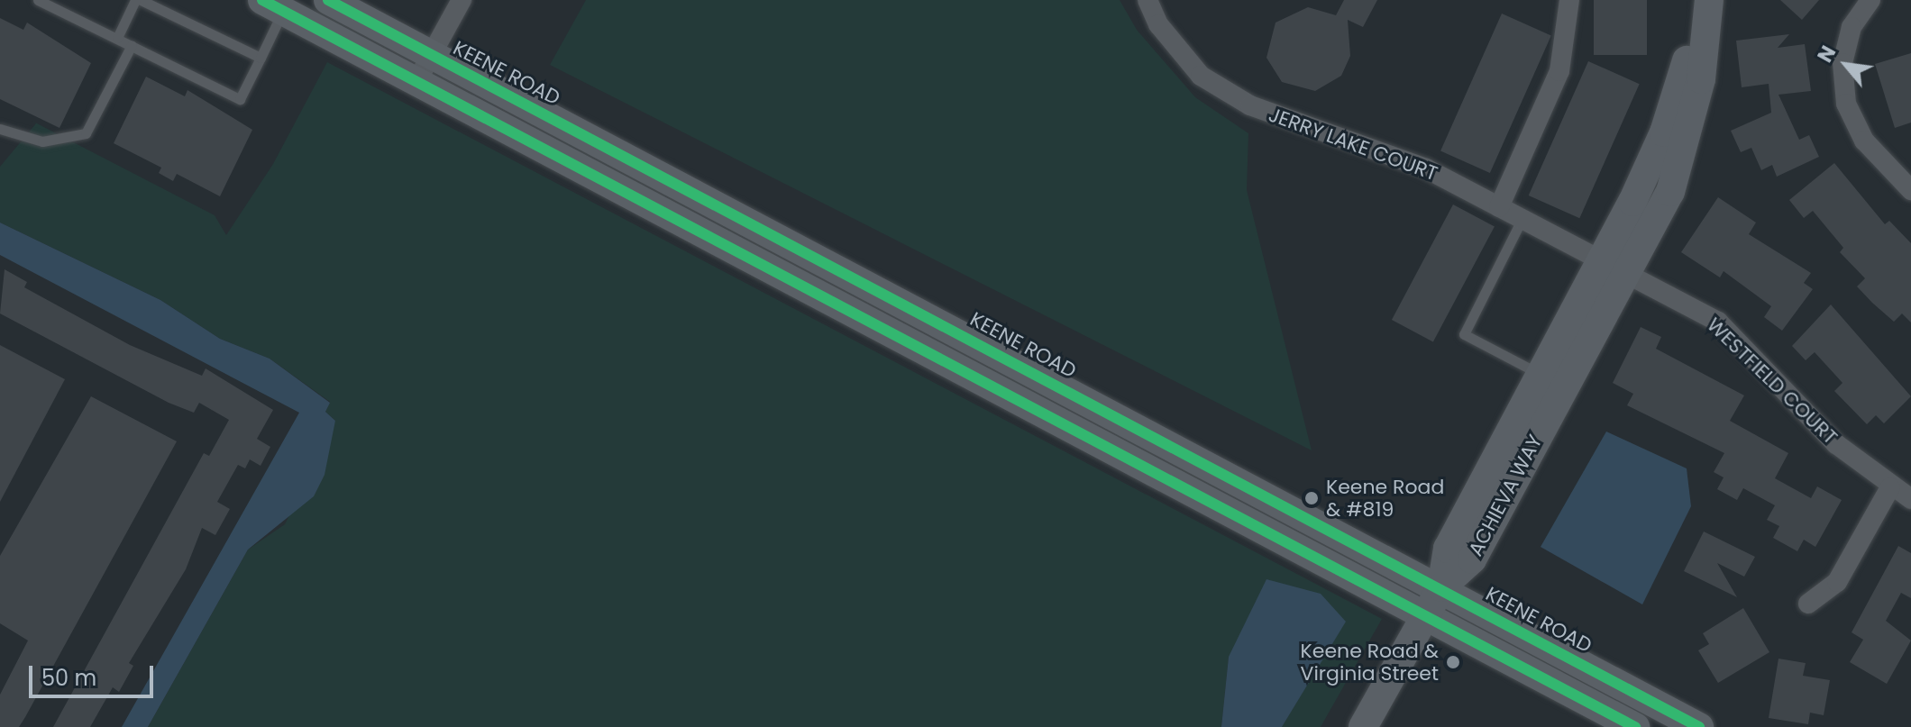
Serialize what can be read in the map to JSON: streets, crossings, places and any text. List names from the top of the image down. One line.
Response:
{"streets":{"main road":["KEENE ROAD","ACHIEVA WAY"],"street":["JERRY LAKE COURT","WESTFIELD COURT"]},"crossings":[["KEENE ROAD","ACHIEVA WAY"],["JERRY LAKE COURT","WESTFIELD COURT"],["JERRY LAKE COURT","ACHIEVA WAY"],["WESTFIELD COURT","ACHIEVA WAY"]],"places":["Keene Road & #819","Keene Road & Virginia Street"],"scale_bar":"50 m","north":"top left"}
